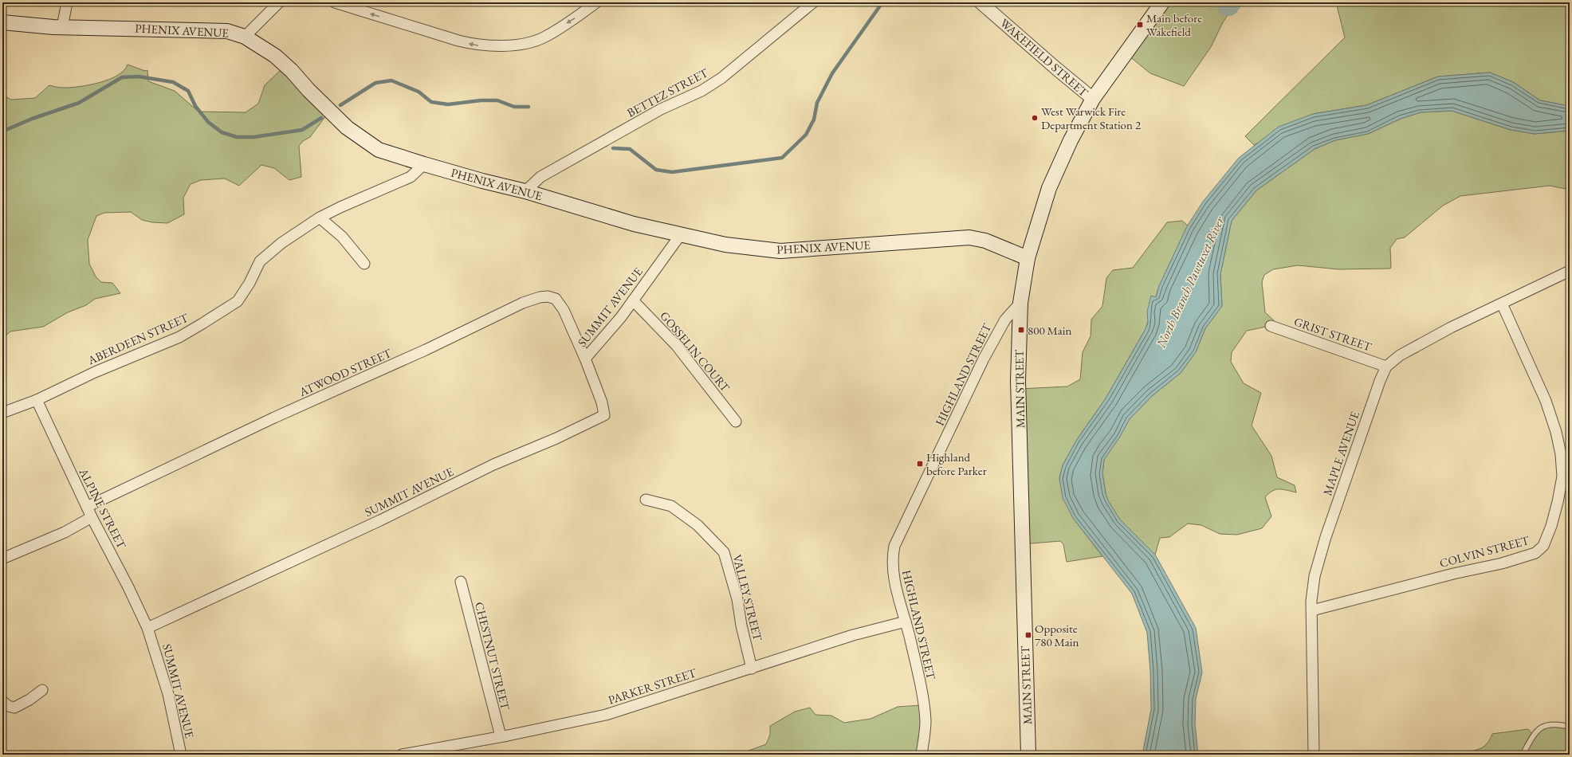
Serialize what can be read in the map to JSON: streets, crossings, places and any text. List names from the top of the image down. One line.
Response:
{"streets":{"main road":["PHENIX AVENUE","MAIN STREET"],"street":["WAKEFIELD STREET","BETTEZ STREET","SUMMIT AVENUE","GRIST STREET","ABERDEEN STREET","GOSSELIN COURT","ATWOOD STREET","HIGHLAND STREET","MAPLE AVENUE","ALPINE STREET","COLVIN STREET","VALLEY STREET","CHESTNUT STREET","PARKER STREET"]},"crossings":[["PHENIX AVENUE","BETTEZ STREET"],["PHENIX AVENUE","SUMMIT AVENUE"],["PHENIX AVENUE","ABERDEEN STREET"],["PHENIX AVENUE","MAIN STREET"],["WAKEFIELD STREET","MAIN STREET"],["SUMMIT AVENUE","GOSSELIN COURT"],["SUMMIT AVENUE","ATWOOD STREET"],["SUMMIT AVENUE","ALPINE STREET"],["GRIST STREET","MAPLE AVENUE"],["ABERDEEN STREET","ALPINE STREET"],["ATWOOD STREET","ALPINE STREET"],["HIGHLAND STREET","MAIN STREET"],["HIGHLAND STREET","PARKER STREET"],["MAPLE AVENUE","COLVIN STREET"],["VALLEY STREET","PARKER STREET"],["CHESTNUT STREET","PARKER STREET"]],"water":["North Branch Pawtuxet River"],"places":{"transit":["Main before Wakefield","800 Main","Highland before Parker","Opposite 780 Main"],"other":["West Warwick Fire Department Station 2"]}}
